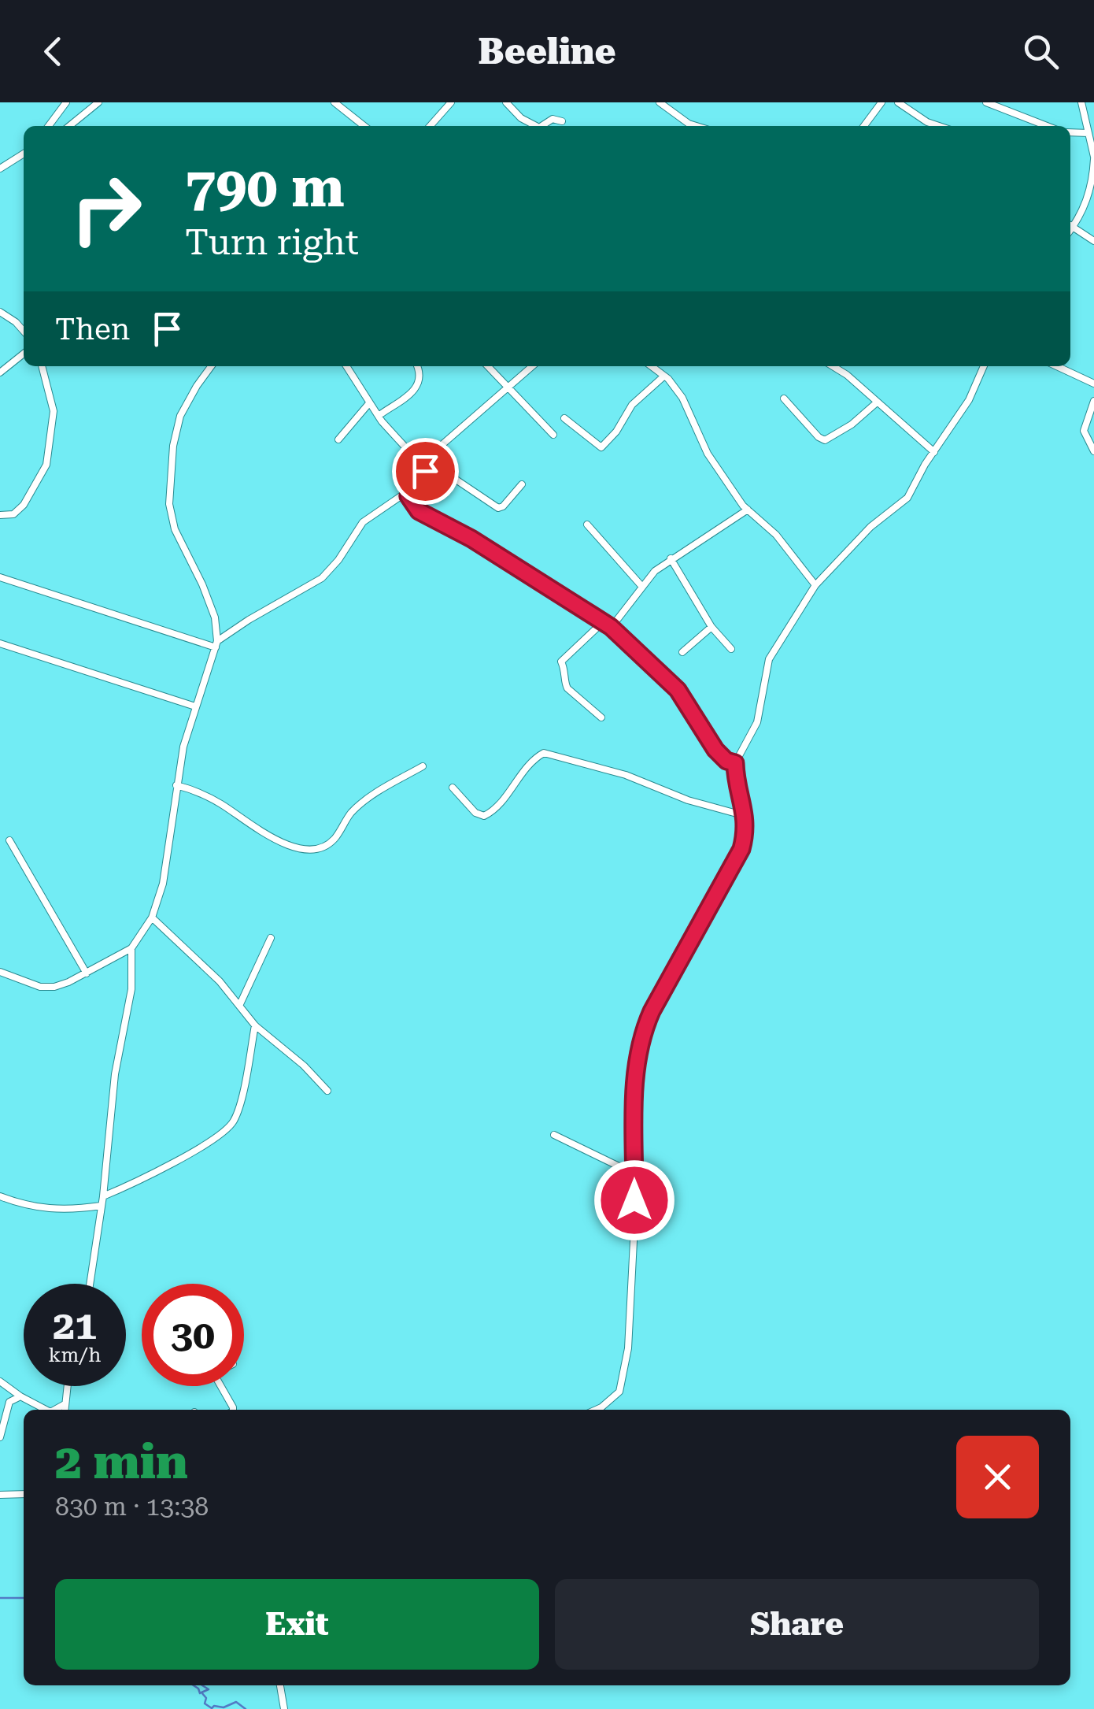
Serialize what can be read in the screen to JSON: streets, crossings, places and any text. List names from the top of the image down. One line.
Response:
{"page":{"header":"Beeline","turn":["790 m","Turn right"],"then":"Then","speed":"21 km/h","limit":"30","heading":["2 min","830 m · 13:38"],"buttons":["Exit","Share"]}}
